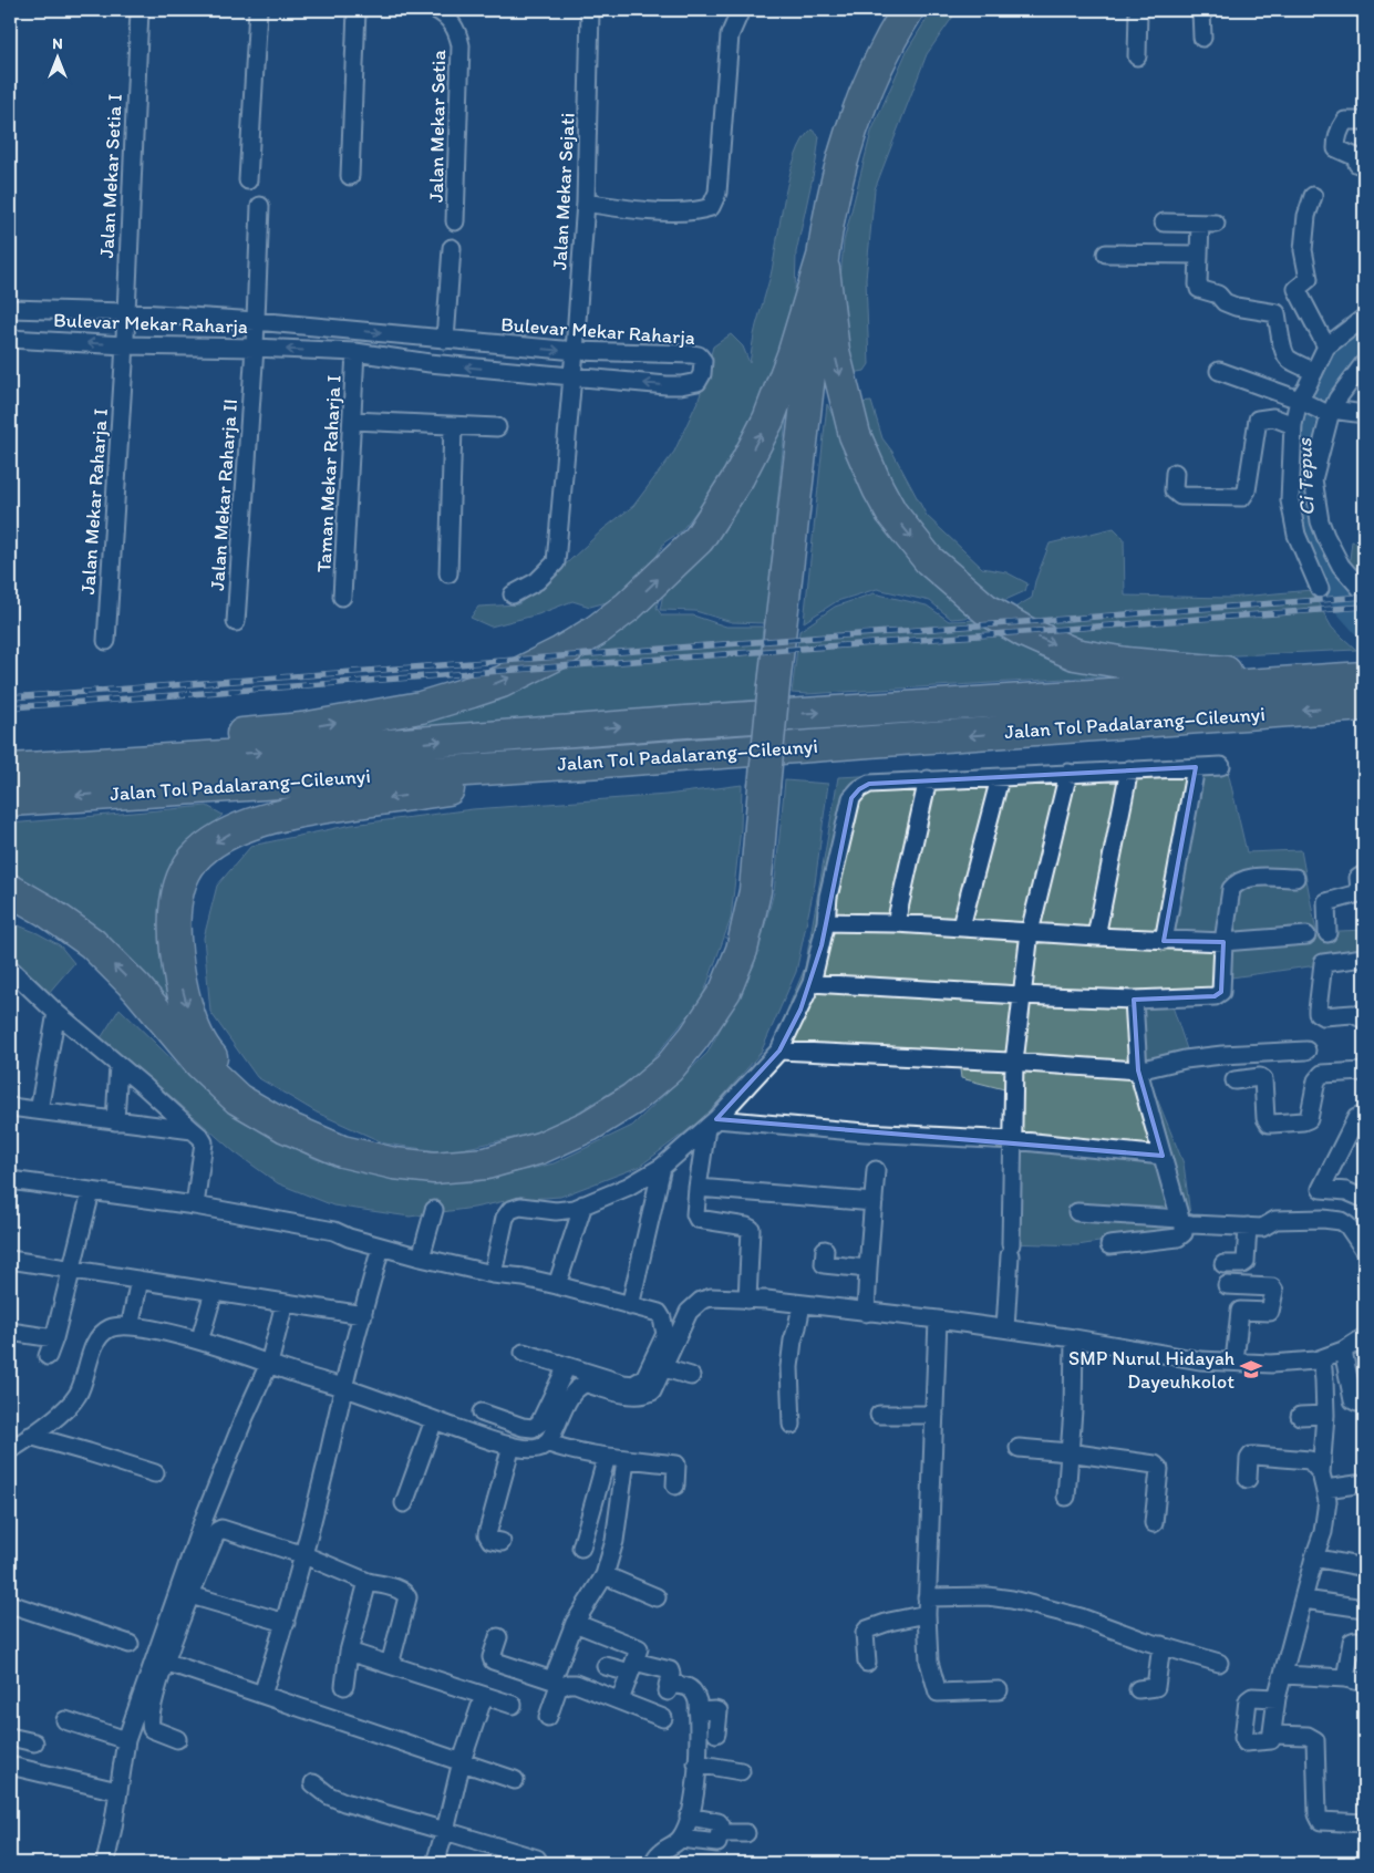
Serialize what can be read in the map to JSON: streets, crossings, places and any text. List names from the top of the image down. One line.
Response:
{"streets":{"highway":["Jalan Tol Padalarang–Cileunyi"],"street":["Jalan Mekar Setia","Jalan Mekar Setia I","Jalan Mekar Sejati","Bulevar Mekar Raharja","Taman Mekar Raharja I","Jalan Mekar Raharja II","Jalan Mekar Raharja I"]},"crossings":[["Jalan Mekar Setia I","Bulevar Mekar Raharja"],["Jalan Mekar Setia I","Jalan Mekar Raharja I"],["Jalan Mekar Sejati","Bulevar Mekar Raharja"],["Bulevar Mekar Raharja","Taman Mekar Raharja I"],["Bulevar Mekar Raharja","Jalan Mekar Raharja II"],["Bulevar Mekar Raharja","Jalan Mekar Raharja I"]],"water":["Ci Tepus"],"places":{"school or university":["SMP Nurul Hidayah Dayeuhkolot"]},"north":"top"}
